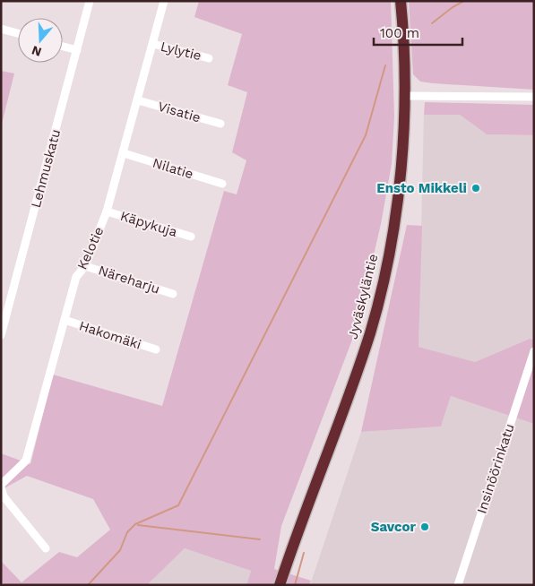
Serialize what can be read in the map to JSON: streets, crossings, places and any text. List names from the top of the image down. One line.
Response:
{"streets":{"highway":["Jyväskyläntie"],"street":["Lylytie","Visatie","Lehmuskatu","Nilatie","Käpykuja","Kelotie","Näreharju","Hakomäki","Insinöörinkatu"]},"crossings":[["Lylytie","Kelotie"],["Visatie","Kelotie"],["Nilatie","Kelotie"],["Käpykuja","Kelotie"],["Kelotie","Näreharju"],["Kelotie","Hakomäki"]],"places":["Ensto Mikkeli","Savcor"],"scale_bar":"100 m","north":"bottom"}
